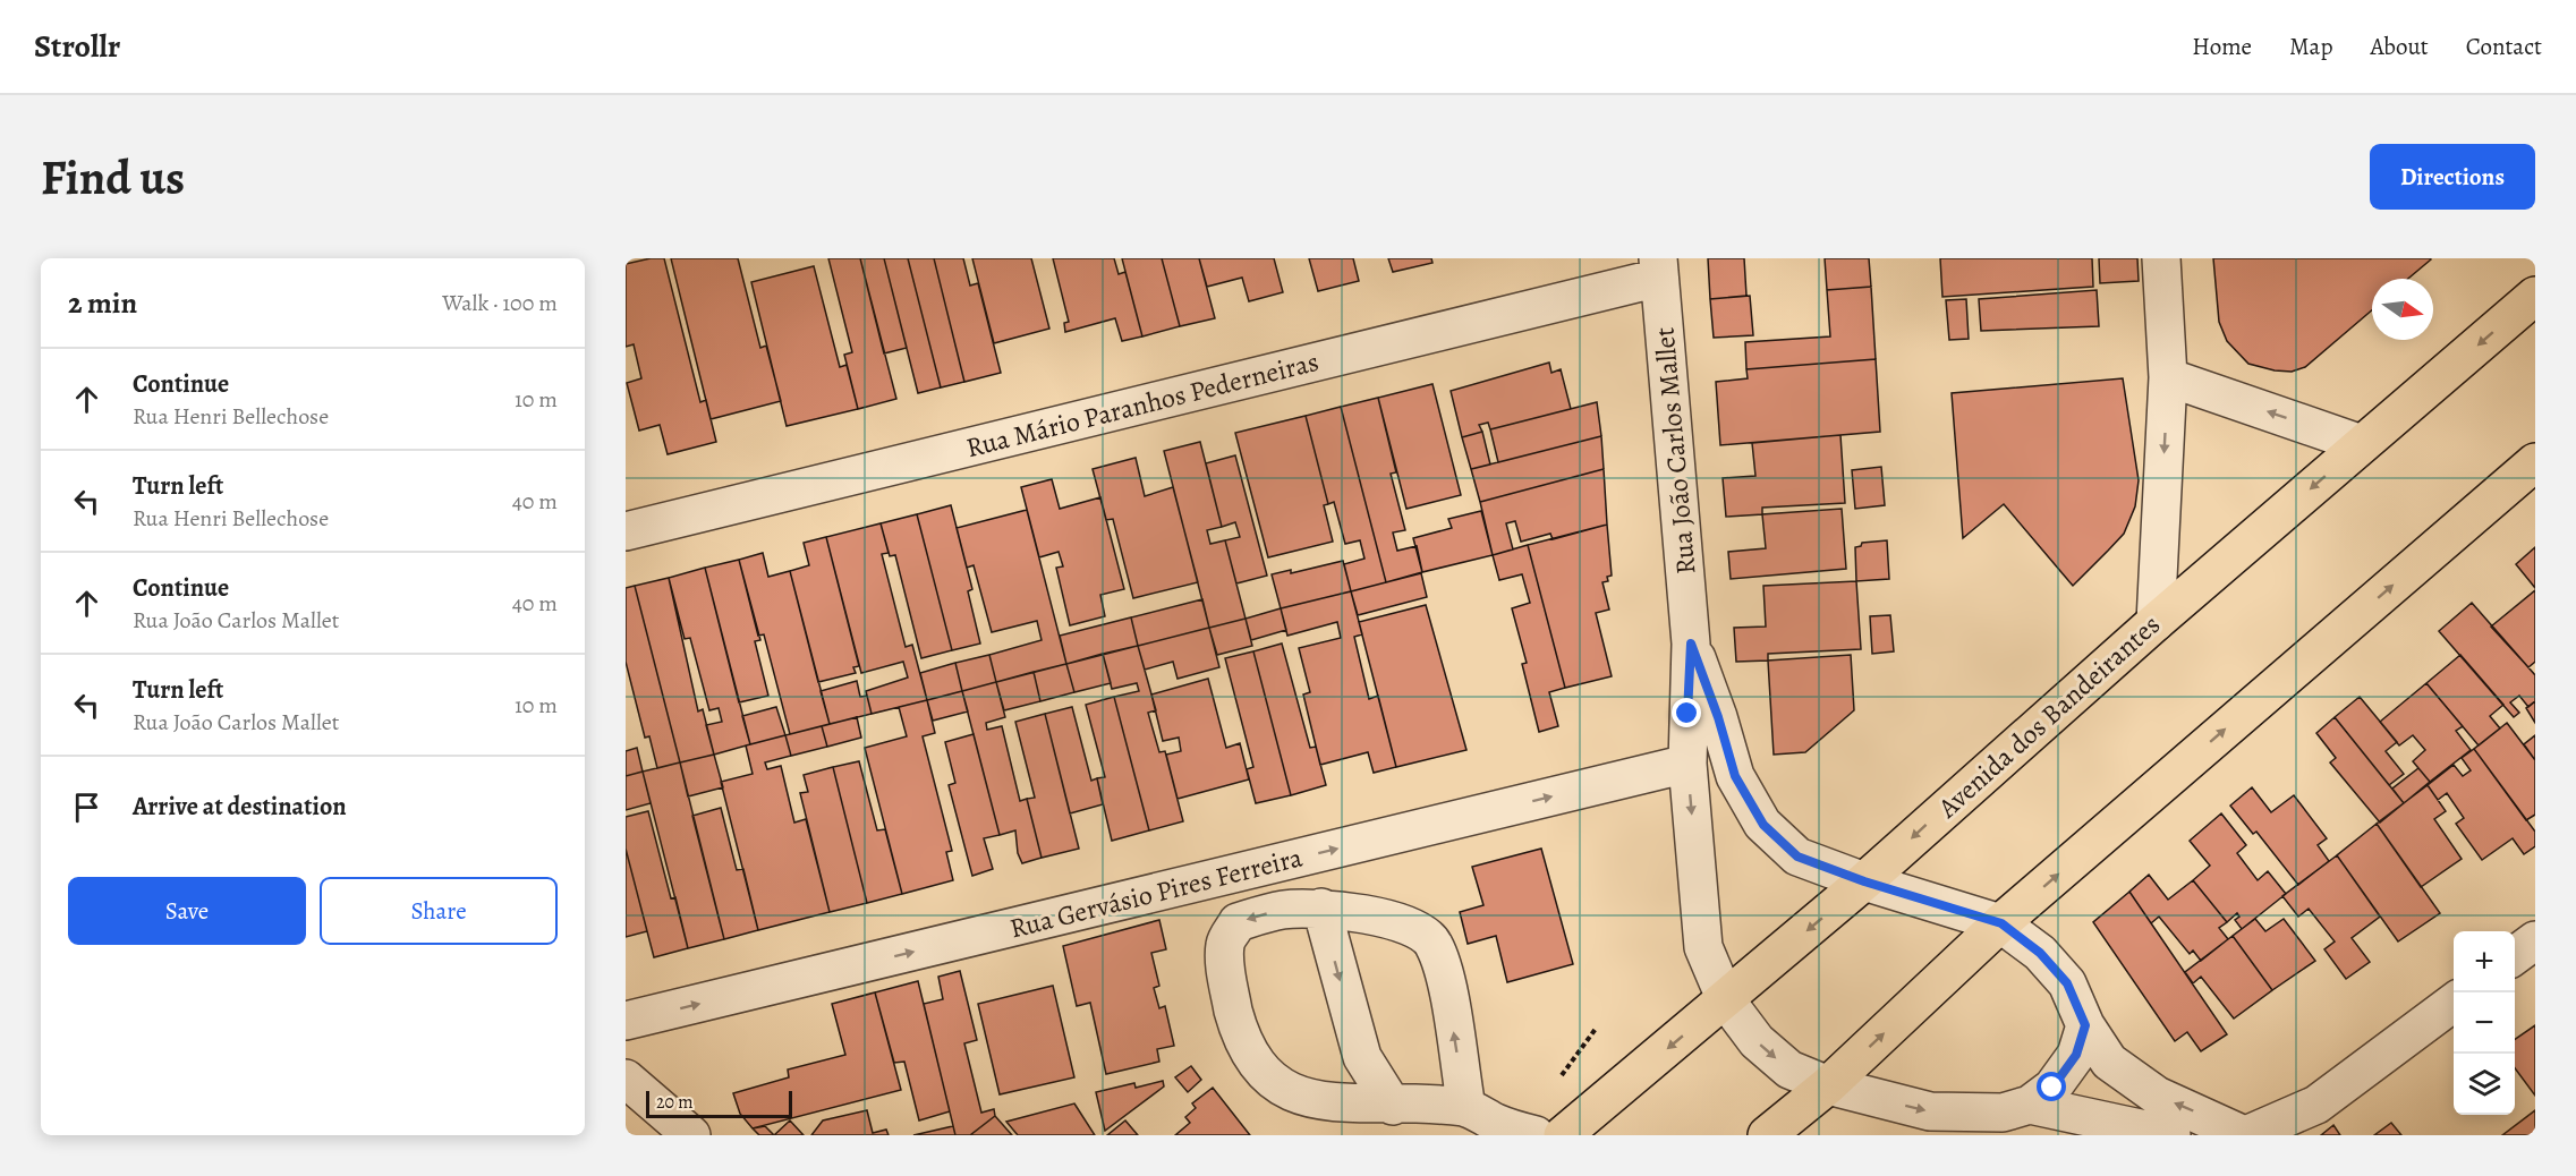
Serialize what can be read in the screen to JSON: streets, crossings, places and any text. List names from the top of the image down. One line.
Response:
{"streets":{"highway":["Avenida dos Bandeirantes"],"street":["Rua Mário Paranhos Pederneiras","Rua João Carlos Mallet","Rua Gervásio Pires Ferreira"]},"crossings":[["Rua Mário Paranhos Pederneiras","Rua João Carlos Mallet"],["Rua João Carlos Mallet","Avenida dos Bandeirantes"],["Rua João Carlos Mallet","Rua Gervásio Pires Ferreira"]],"one_way":["Rua Gervásio Pires Ferreira"],"scale_bar":"20 m","north":"right","page":{"header":"Strollr","nav":["Home","Map","About","Contact"],"buttons":["Directions",["Save","Share"]],"title":"Find us","heading":["2 min","Walk · 100 m"],"list":[["Continue","Rua Henri Bellechose","10 m"],["Turn left","Rua Henri Bellechose","40 m"],["Continue","Rua João Carlos Mallet","40 m"],["Turn left","Rua João Carlos Mallet","10 m"],"Arrive at destination"],"map_buttons":["+","−"],"scale":"20 m"}}
